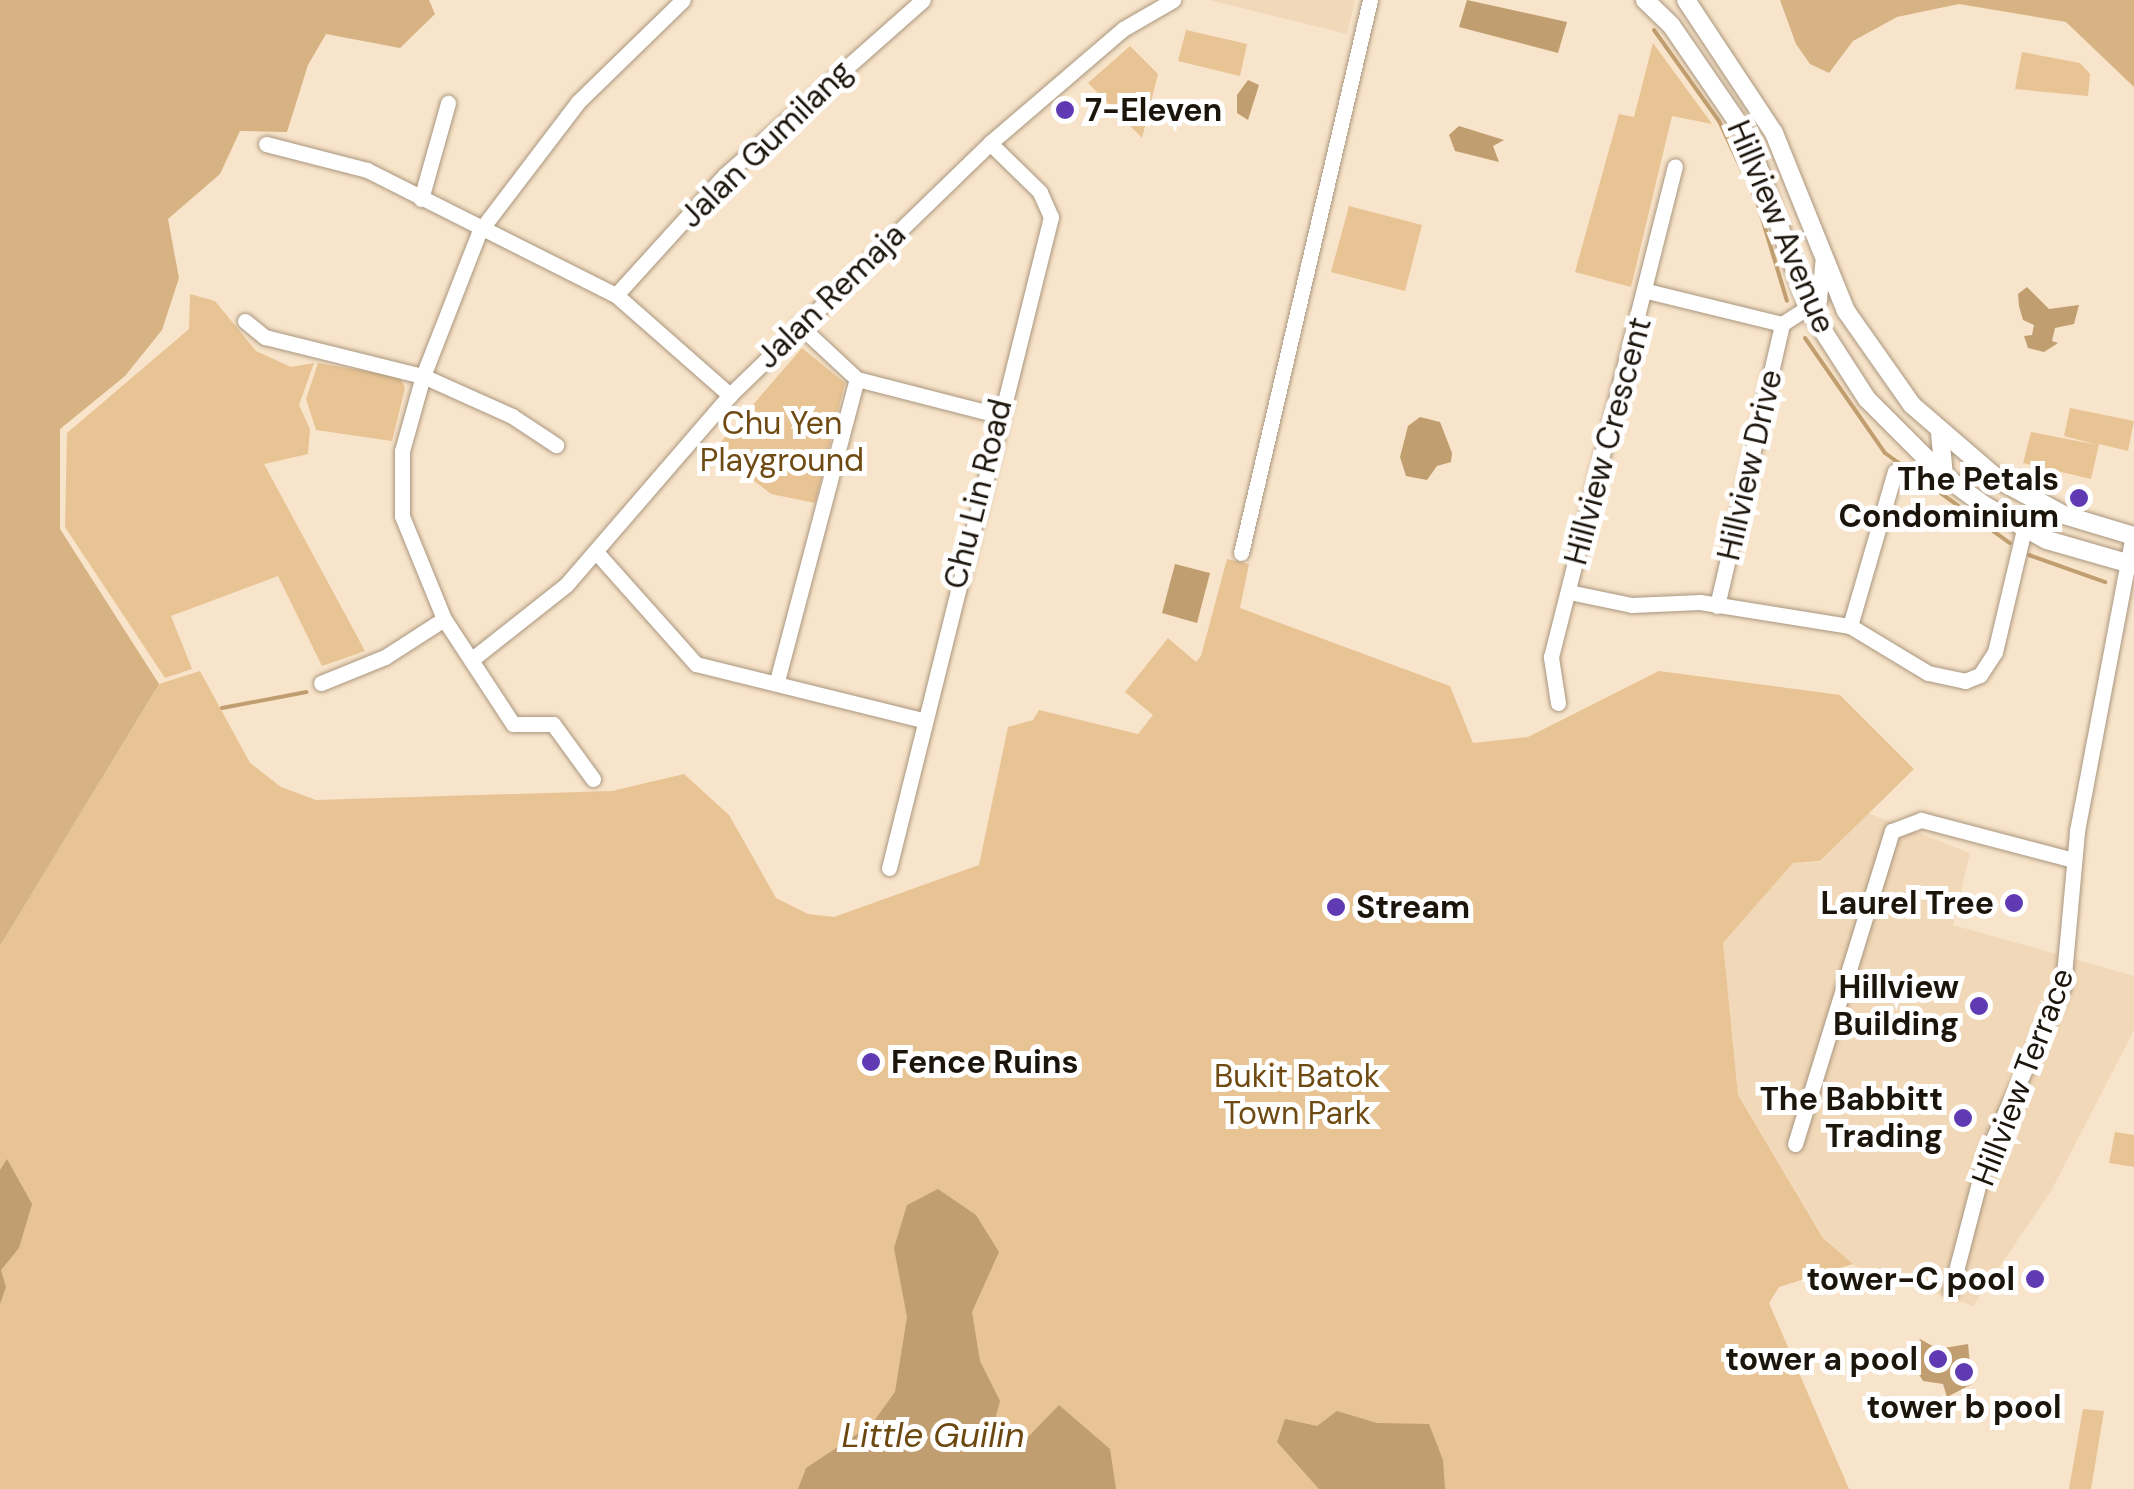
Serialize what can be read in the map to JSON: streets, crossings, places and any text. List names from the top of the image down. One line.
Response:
{"streets":{"street":["Jalan Gumilang","Hillview Avenue","Jalan Remaja","Hillview Crescent","Hillview Drive","Chu Lin Road","Hillview Terrace"]},"crossings":[["Hillview Avenue","Hillview Crescent"],["Hillview Avenue","Hillview Terrace"],["Jalan Remaja","Chu Lin Road"],["Hillview Crescent","Hillview Drive"]],"water":["Little Guilin"],"parks":["Chu Yen Playground","Bukit Batok Town Park"],"places":["7-Eleven","The Petals Condominium","Laurel Tree","Stream","Hillview Building","Fence Ruins","The Babbitt Trading","tower-C pool","tower a pool","tower b pool"]}
